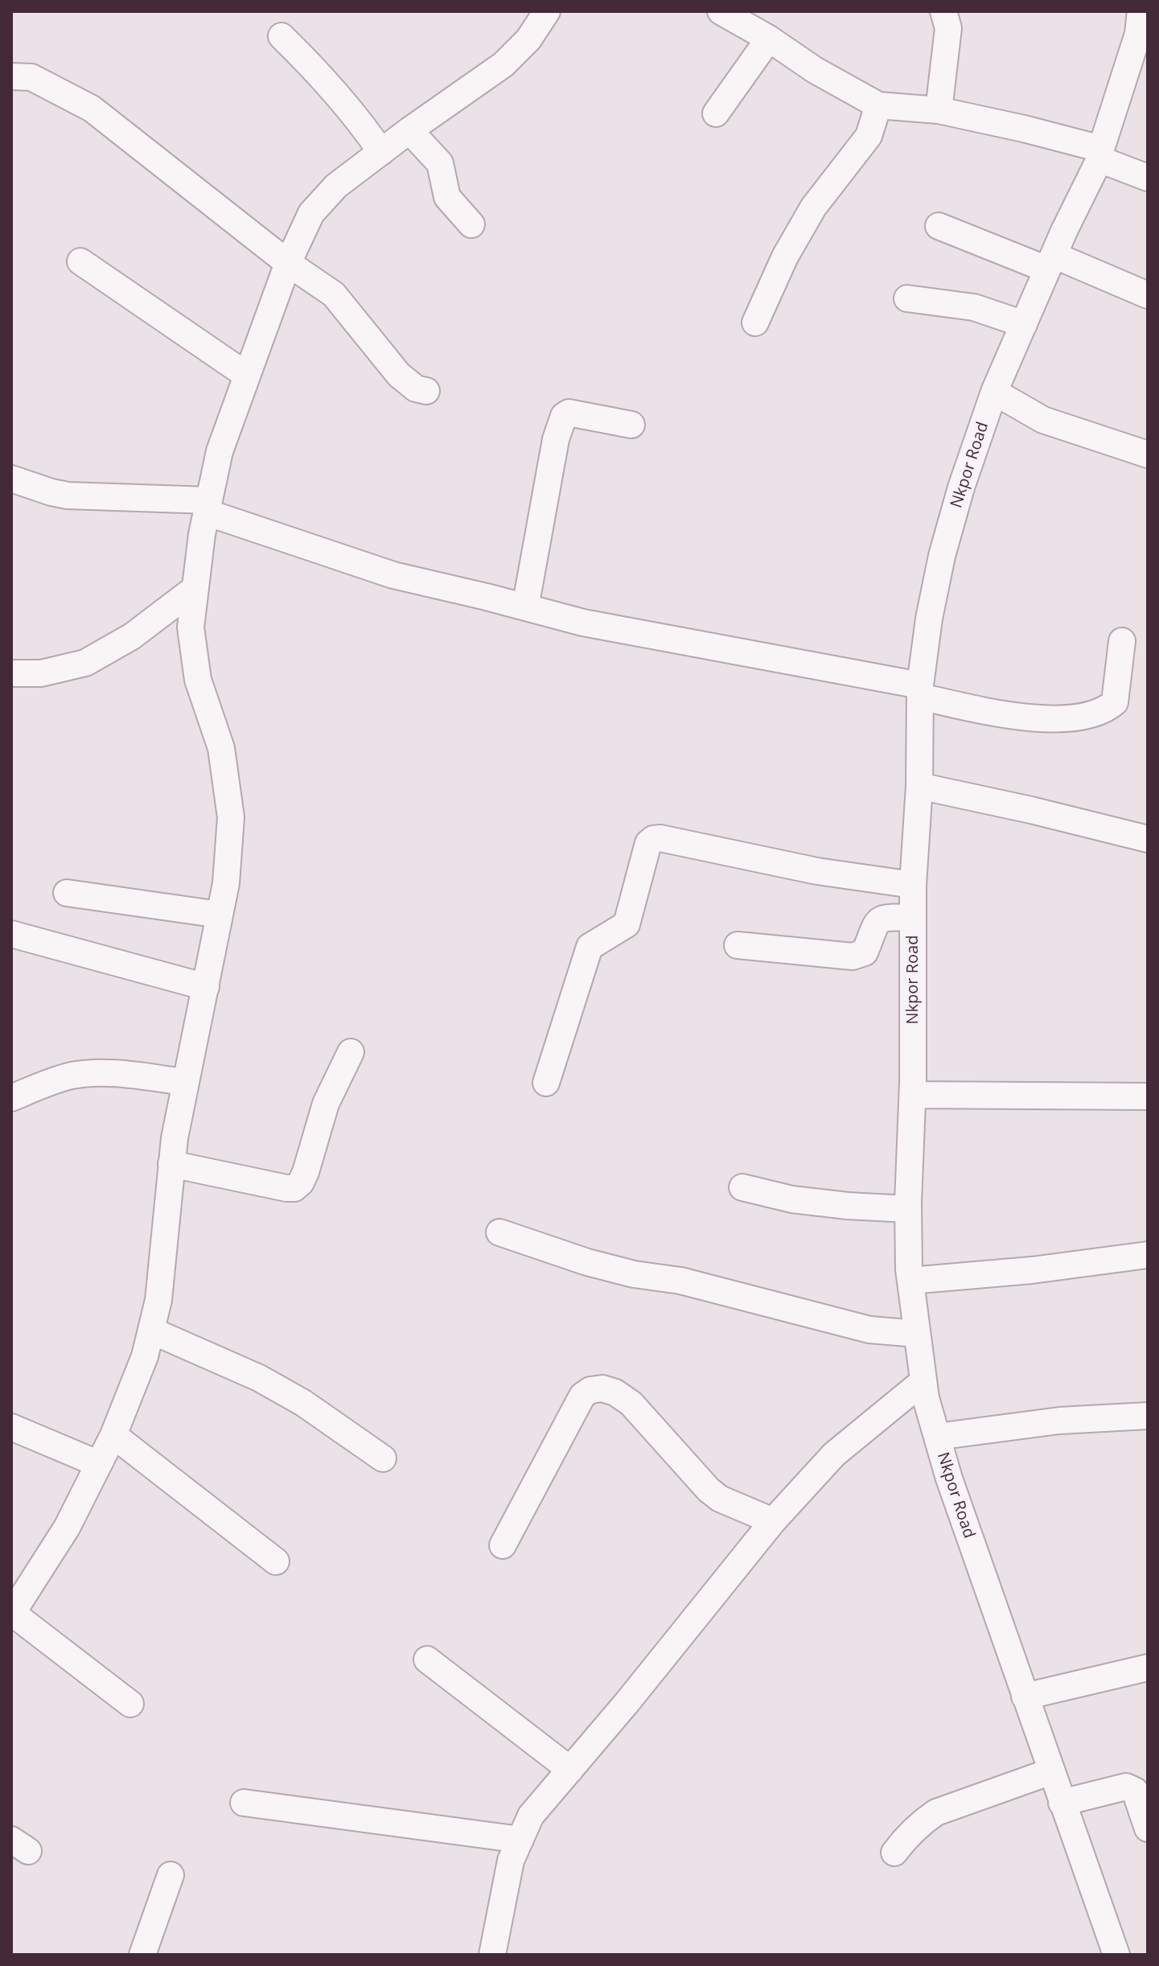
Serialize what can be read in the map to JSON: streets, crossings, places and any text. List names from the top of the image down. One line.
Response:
{"streets":{"street":["Nkpor Road"]}}
